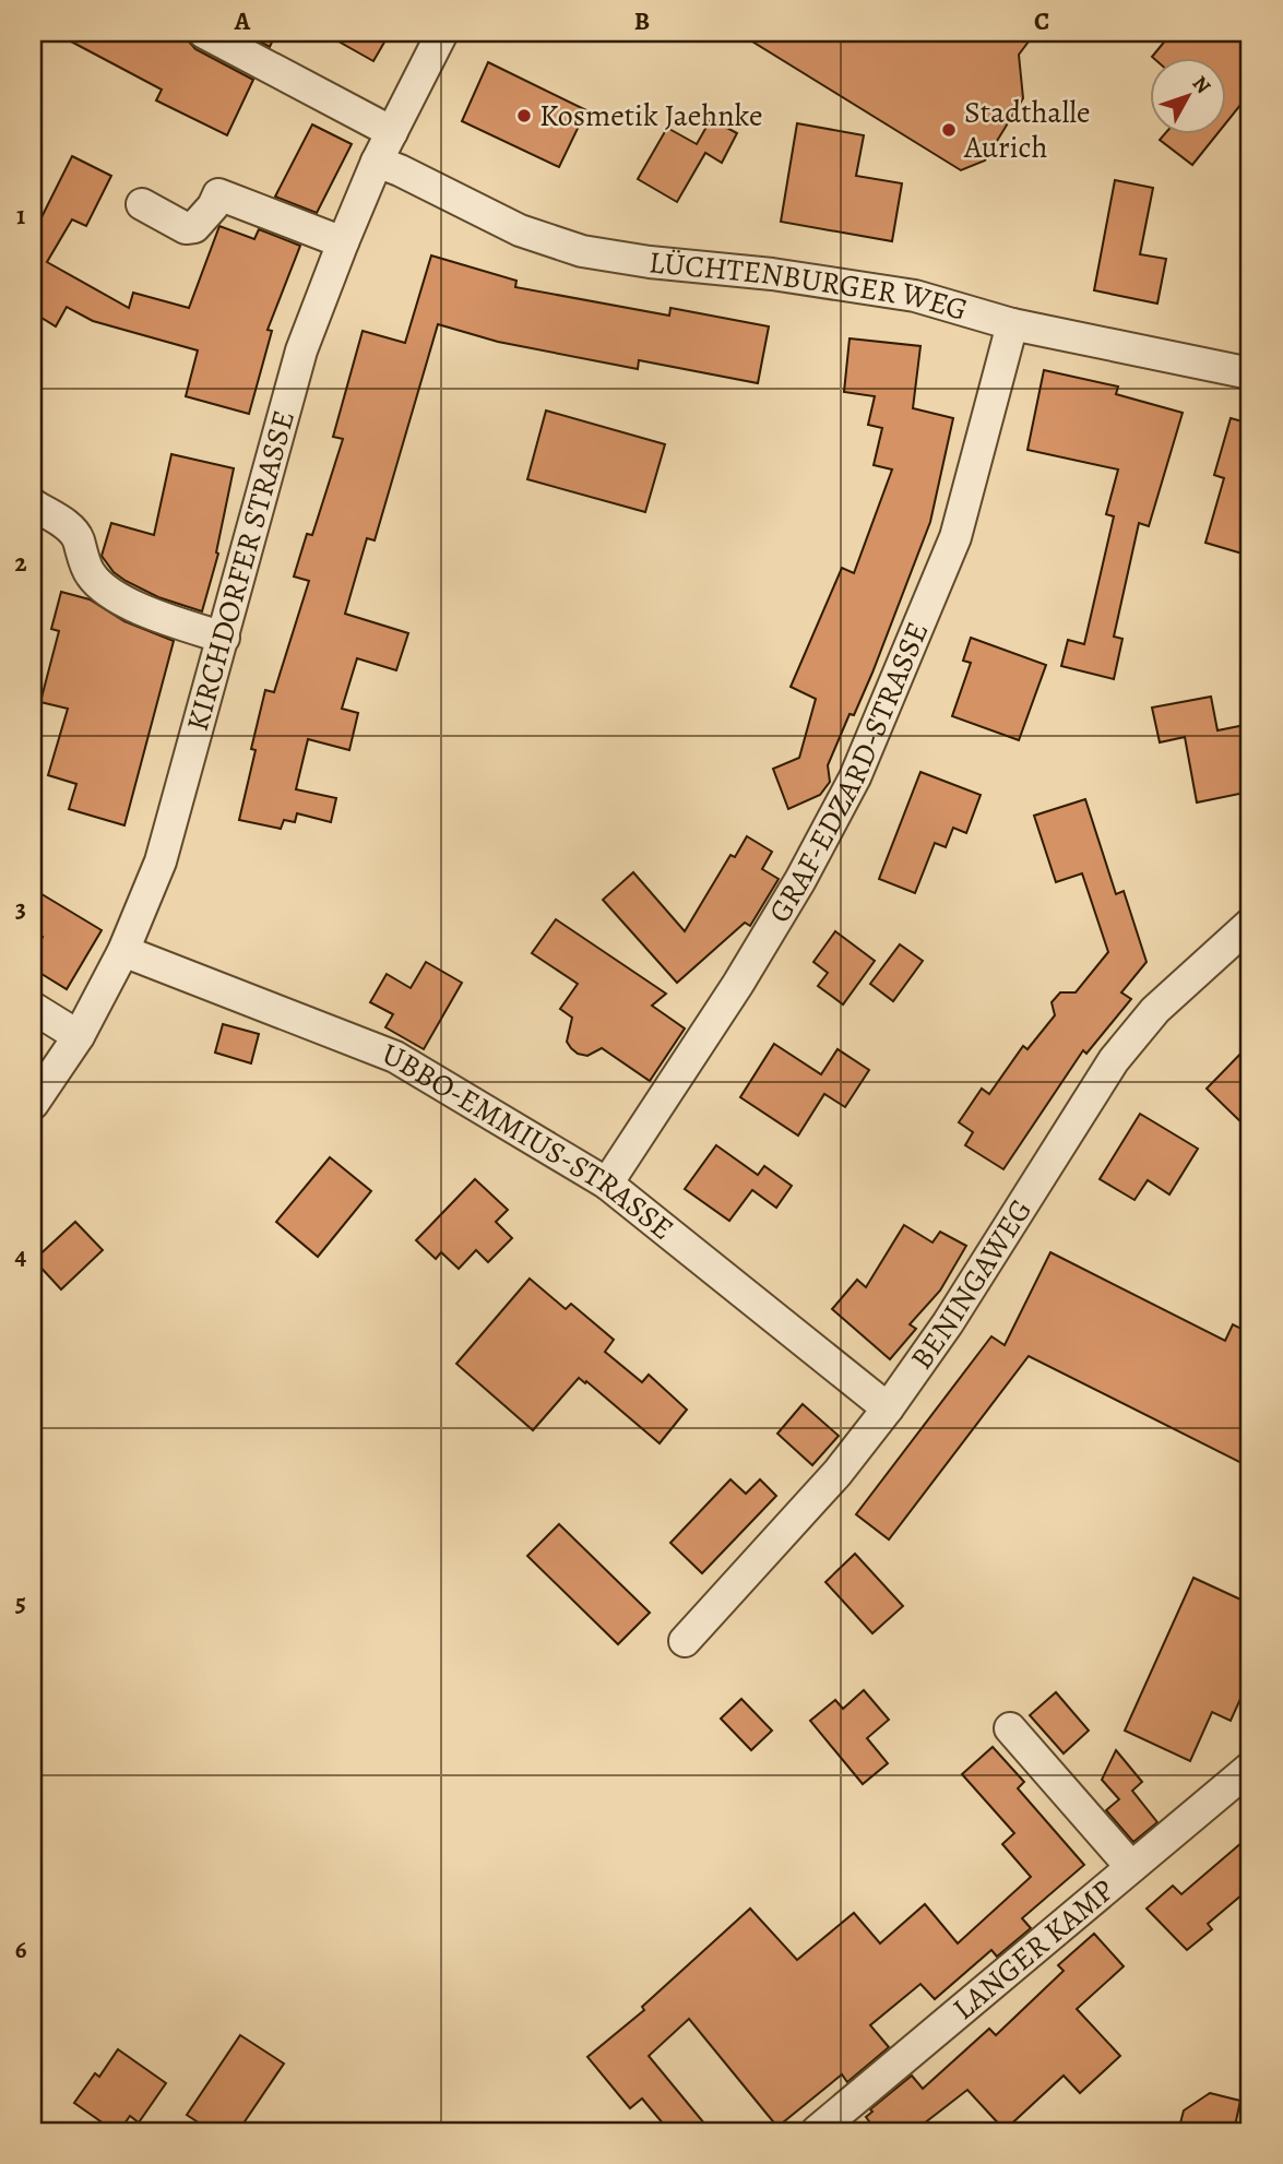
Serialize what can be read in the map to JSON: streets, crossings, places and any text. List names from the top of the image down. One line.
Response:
{"streets":{"street":["LÜCHTENBURGER WEG","KIRCHDORFER STRASSE","GRAF-EDZARD-STRASSE","UBBO-EMMIUS-STRASSE","BENINGAWEG","LANGER KAMP"]},"crossings":[["LÜCHTENBURGER WEG","KIRCHDORFER STRASSE"],["LÜCHTENBURGER WEG","GRAF-EDZARD-STRASSE"],["KIRCHDORFER STRASSE","UBBO-EMMIUS-STRASSE"],["GRAF-EDZARD-STRASSE","UBBO-EMMIUS-STRASSE"],["UBBO-EMMIUS-STRASSE","BENINGAWEG"]],"places":["Kosmetik Jaehnke","Stadthalle Aurich"],"north":"top right","grid":{"columns":["A","B","C"],"rows":["1","2","3","4","5","6"]}}
